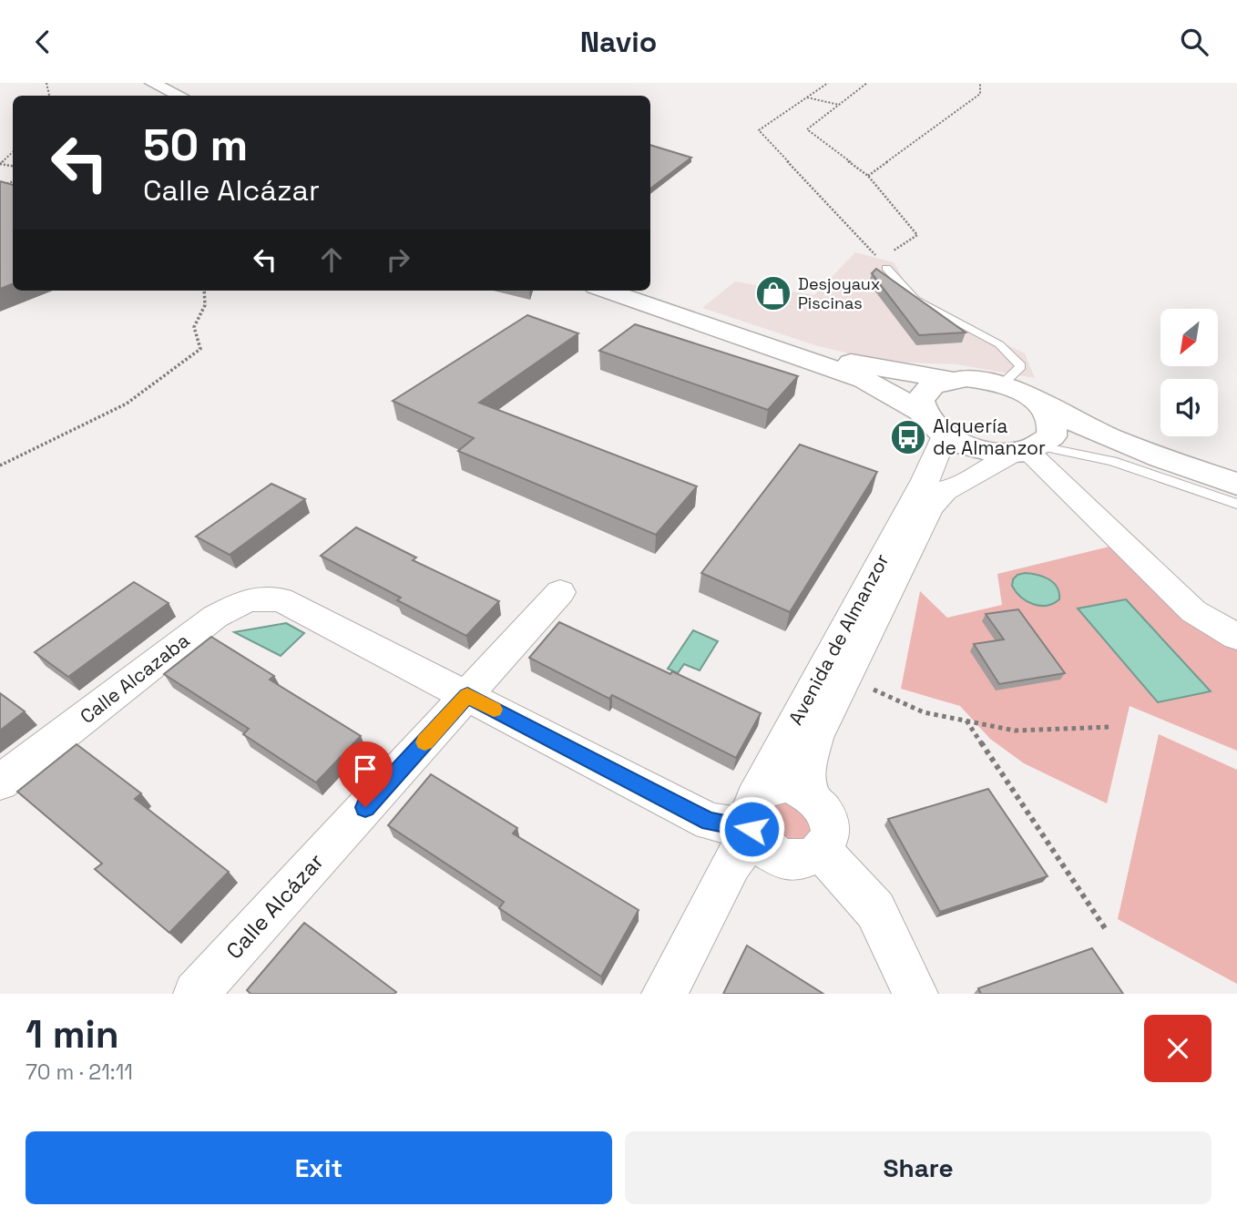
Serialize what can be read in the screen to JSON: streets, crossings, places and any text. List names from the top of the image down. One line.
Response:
{"streets":{"street":["Avenida de Almanzor","Calle Alcazaba","Calle Alcázar"]},"crossings":[["Calle Alcazaba","Calle Alcázar"]],"places":{"shop":["Desjoyaux Piscinas"],"bus stop":["Alquería de Almanzor"]},"north":"bottom left","page":{"header":"Navio","turn":["50 m","Calle Alcázar"],"heading":["1 min","70 m · 21:11"],"buttons":["Exit","Share"]}}
